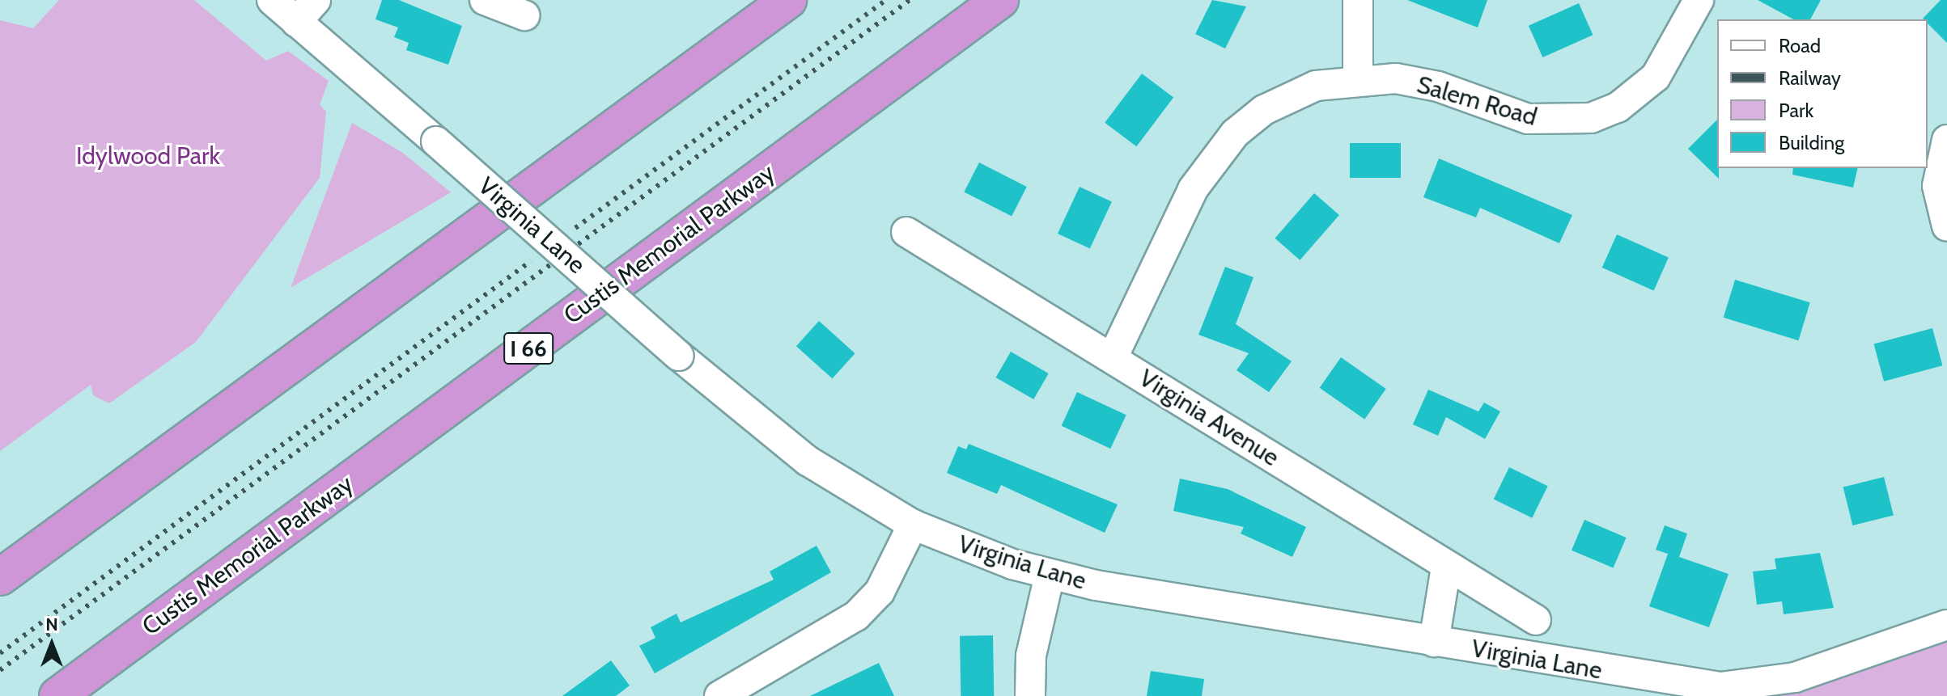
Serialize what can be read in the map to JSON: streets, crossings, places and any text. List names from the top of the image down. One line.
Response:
{"streets":{"highway":["Custis Memorial Parkway","I 66"],"street":["Salem Road","Virginia Lane","Virginia Avenue"]},"crossings":[["Salem Road","Virginia Avenue"]],"parks":["Idylwood Park"],"legend":["Road","Railway","Park","Building"],"north":"top"}
